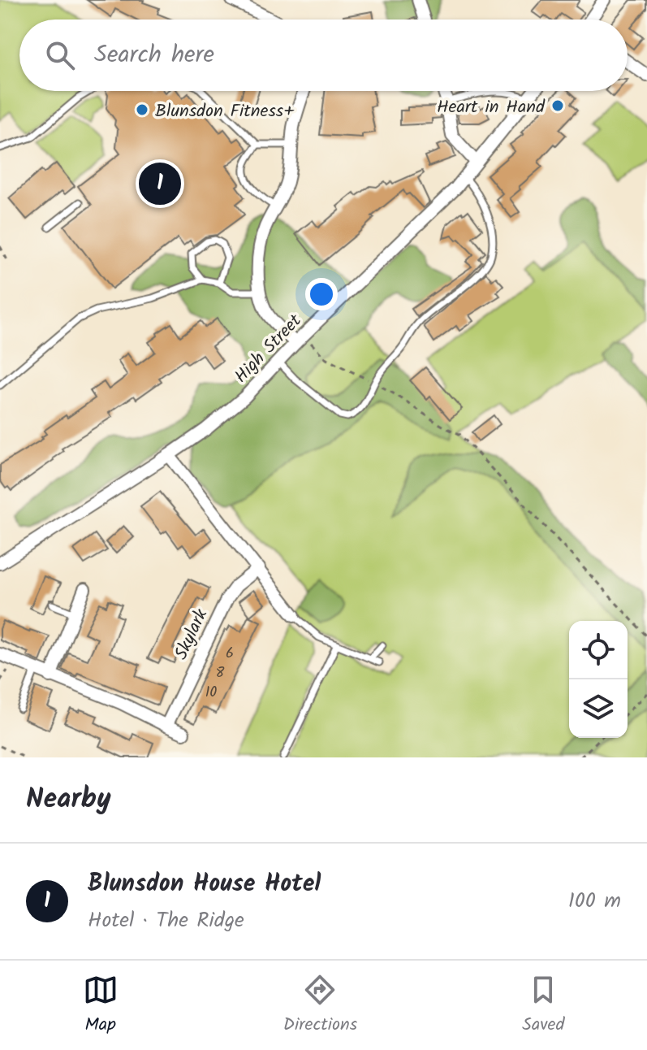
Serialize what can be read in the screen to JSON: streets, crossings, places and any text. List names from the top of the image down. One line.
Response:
{"streets":{"street":["High Street","Skylark"]},"places":["Heart in Hand","Blunsdon Fitness+"],"house_numbers":["6","8","10"],"page":{"search":"Search here","pins":"1","heading":"Nearby","list":[{"mark":"1","name":"Blunsdon House Hotel","note":"Hotel · The Ridge","value":"100 m"}],"nav":["Map","Directions","Saved"]}}
